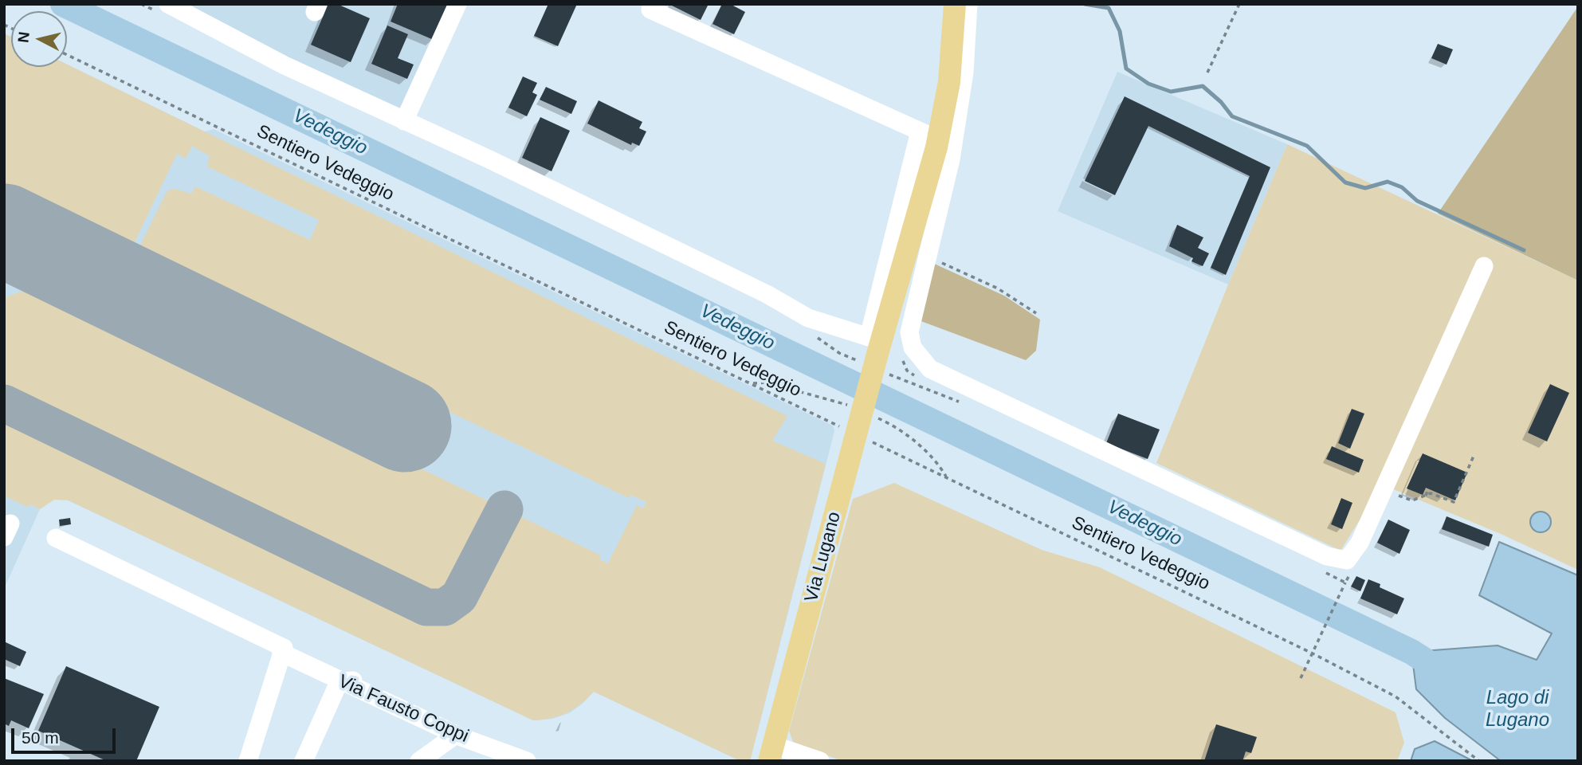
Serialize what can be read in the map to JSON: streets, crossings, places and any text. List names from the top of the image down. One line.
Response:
{"streets":{"main road":["Via Lugano"],"street":["Via Fausto Coppi"],"path":["Sentiero Vedeggio"]},"crossings":[["Sentiero Vedeggio","Via Lugano"]],"water":["Vedeggio","Lago di Lugano"],"scale_bar":"50 m","north":"left"}
